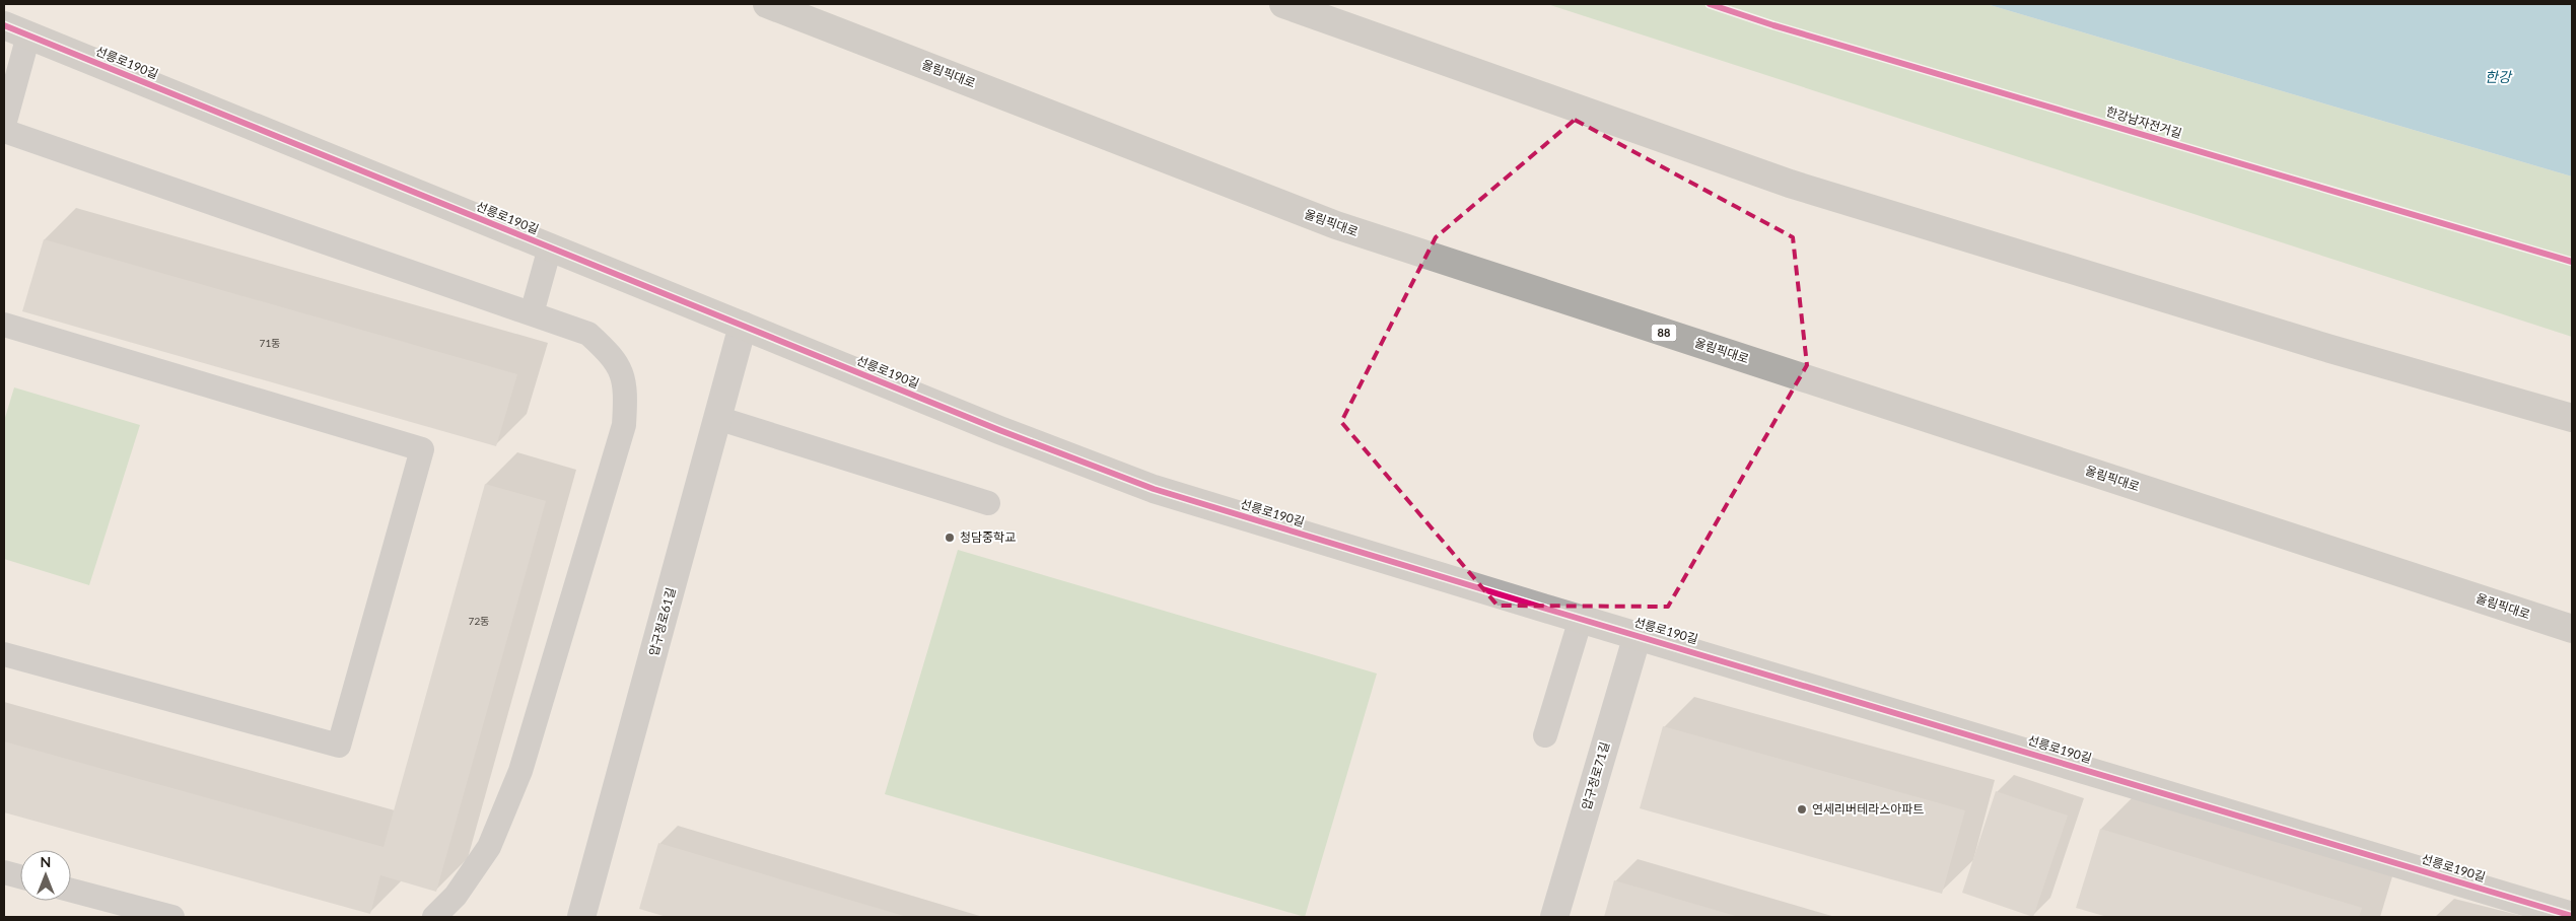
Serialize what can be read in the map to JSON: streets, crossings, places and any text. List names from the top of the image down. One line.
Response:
{"streets":{"highway":["올림픽대로","88"],"street":["선릉로190길","압구정로61길","압구정로71길"],"cycle path":["한강남자전거길"]},"crossings":[["선릉로190길","압구정로61길"],["선릉로190길","압구정로71길"]],"water":["한강"],"places":["청담중학교","연세리버테라스아파트"],"house_numbers":["71동","72동"],"north":"top"}
